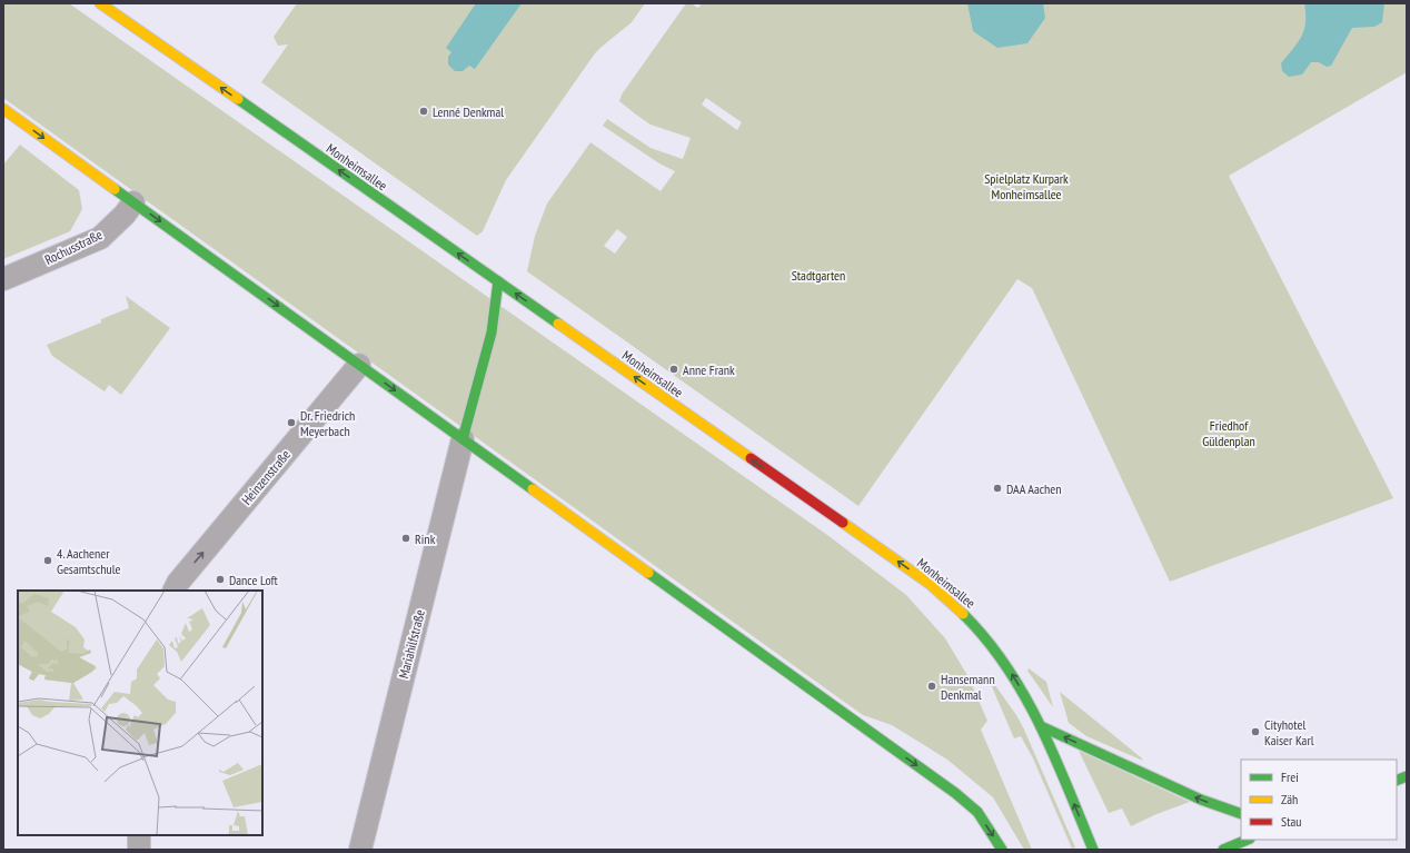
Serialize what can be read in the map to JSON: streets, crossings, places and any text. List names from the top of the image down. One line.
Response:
{"streets":{"main road":["Monheimsallee"],"street":["Rochusstraße","Heinzenstraße","Mariahilfstraße"]},"one_way":["Monheimsallee","Heinzenstraße"],"parks":["Spielplatz Kurpark Monheimsallee","Stadtgarten","Friedhof Güldenplan"],"places":["Lenné Denkmal","Anne Frank","Dr. Friedrich Meyerbach","DAA Aachen","Rink","4. Aachener Gesamtschule","Dance Loft","Hansemann Denkmal","Cityhotel Kaiser Karl"],"legend":["Frei","Zäh","Stau"]}
